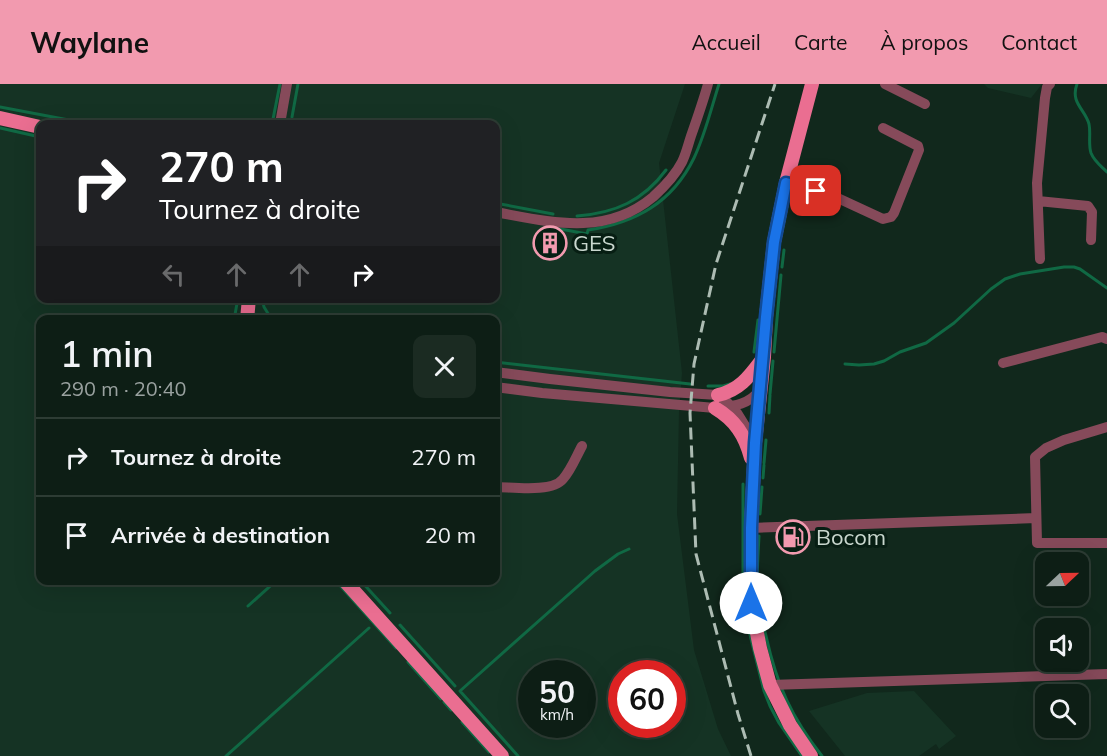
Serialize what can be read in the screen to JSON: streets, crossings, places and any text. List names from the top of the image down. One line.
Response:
{"places":{"building":["GES"],"fuel station":["Bocom"]},"north":"right","page":{"header":"Waylane","nav":["Accueil","Carte","À propos","Contact"],"turn":["270 m","Tournez à droite"],"heading":["1 min","290 m · 20:40"],"list":[{"name":"Tournez à droite","value":"270 m"},{"name":"Arrivée à destination","value":"20 m"}],"speed":"50 km/h","limit":"60"}}
